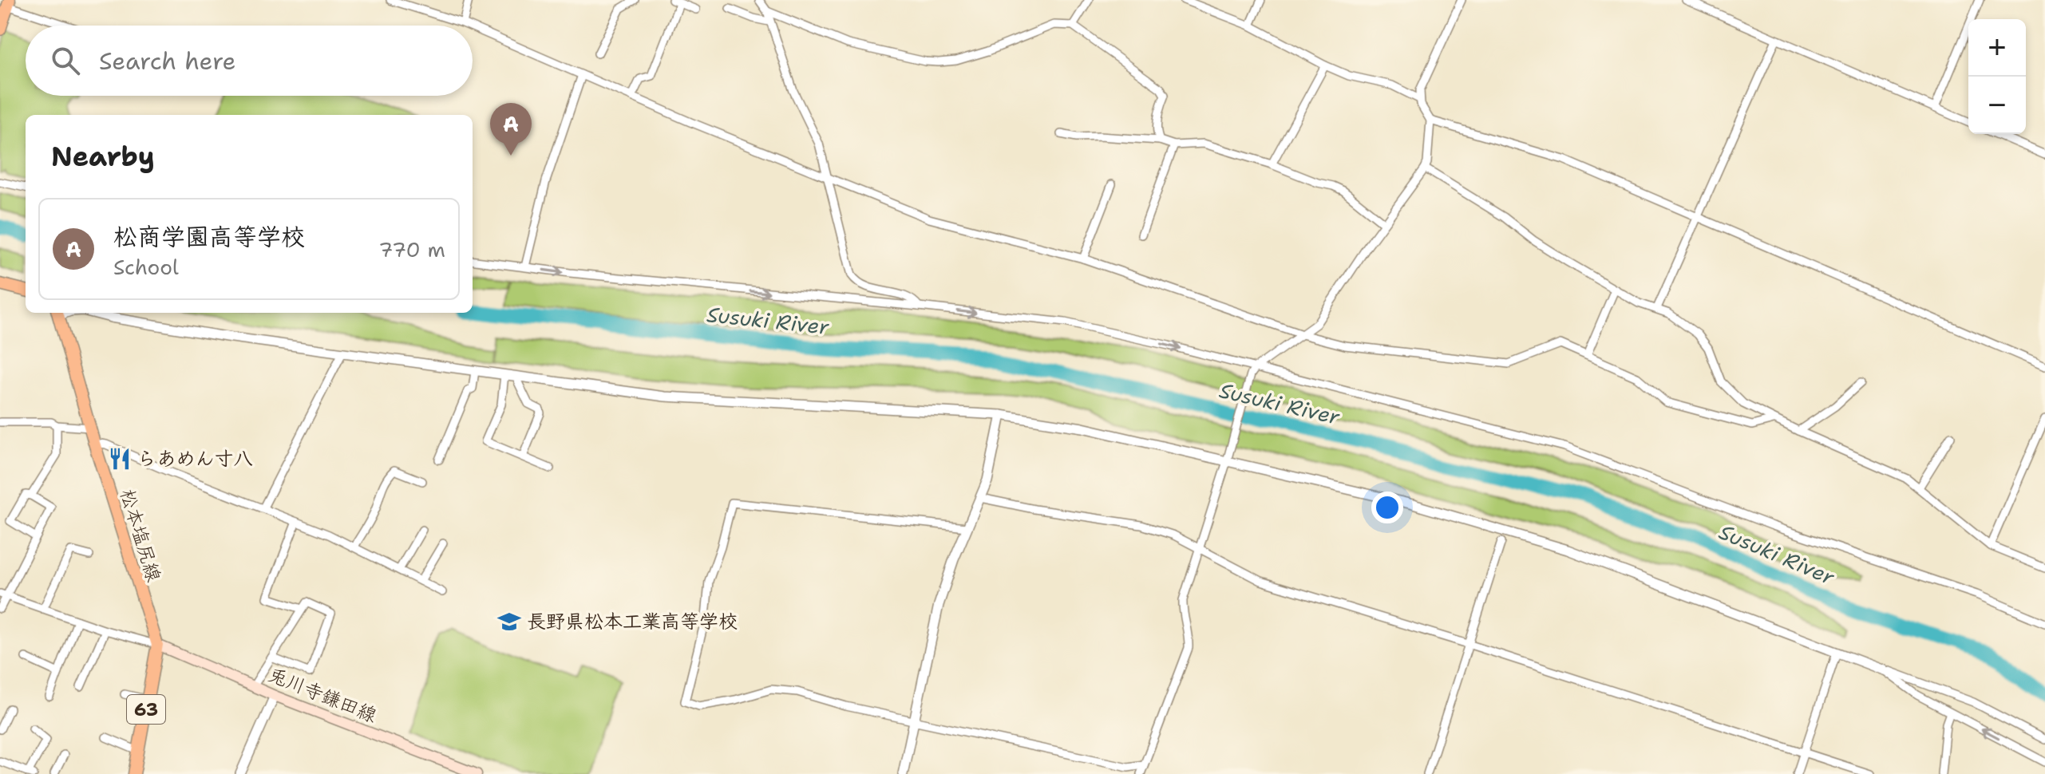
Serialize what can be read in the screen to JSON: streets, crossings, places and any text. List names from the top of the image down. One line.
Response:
{"streets":{"main road":["松本塩尻線","兎川寺鎌田線","63"]},"crossings":[["松本塩尻線","兎川寺鎌田線"]],"water":["Susuki River"],"places":{"restaurant":["らあめん寸八"],"school or university":["長野県松本工業高等学校"]},"page":{"map_buttons":["+","−"],"search":"Search here","pins":"A","heading":"Nearby","list":[{"mark":"A","name":"松商学園高等学校","note":"School","value":"770 m"}]}}
